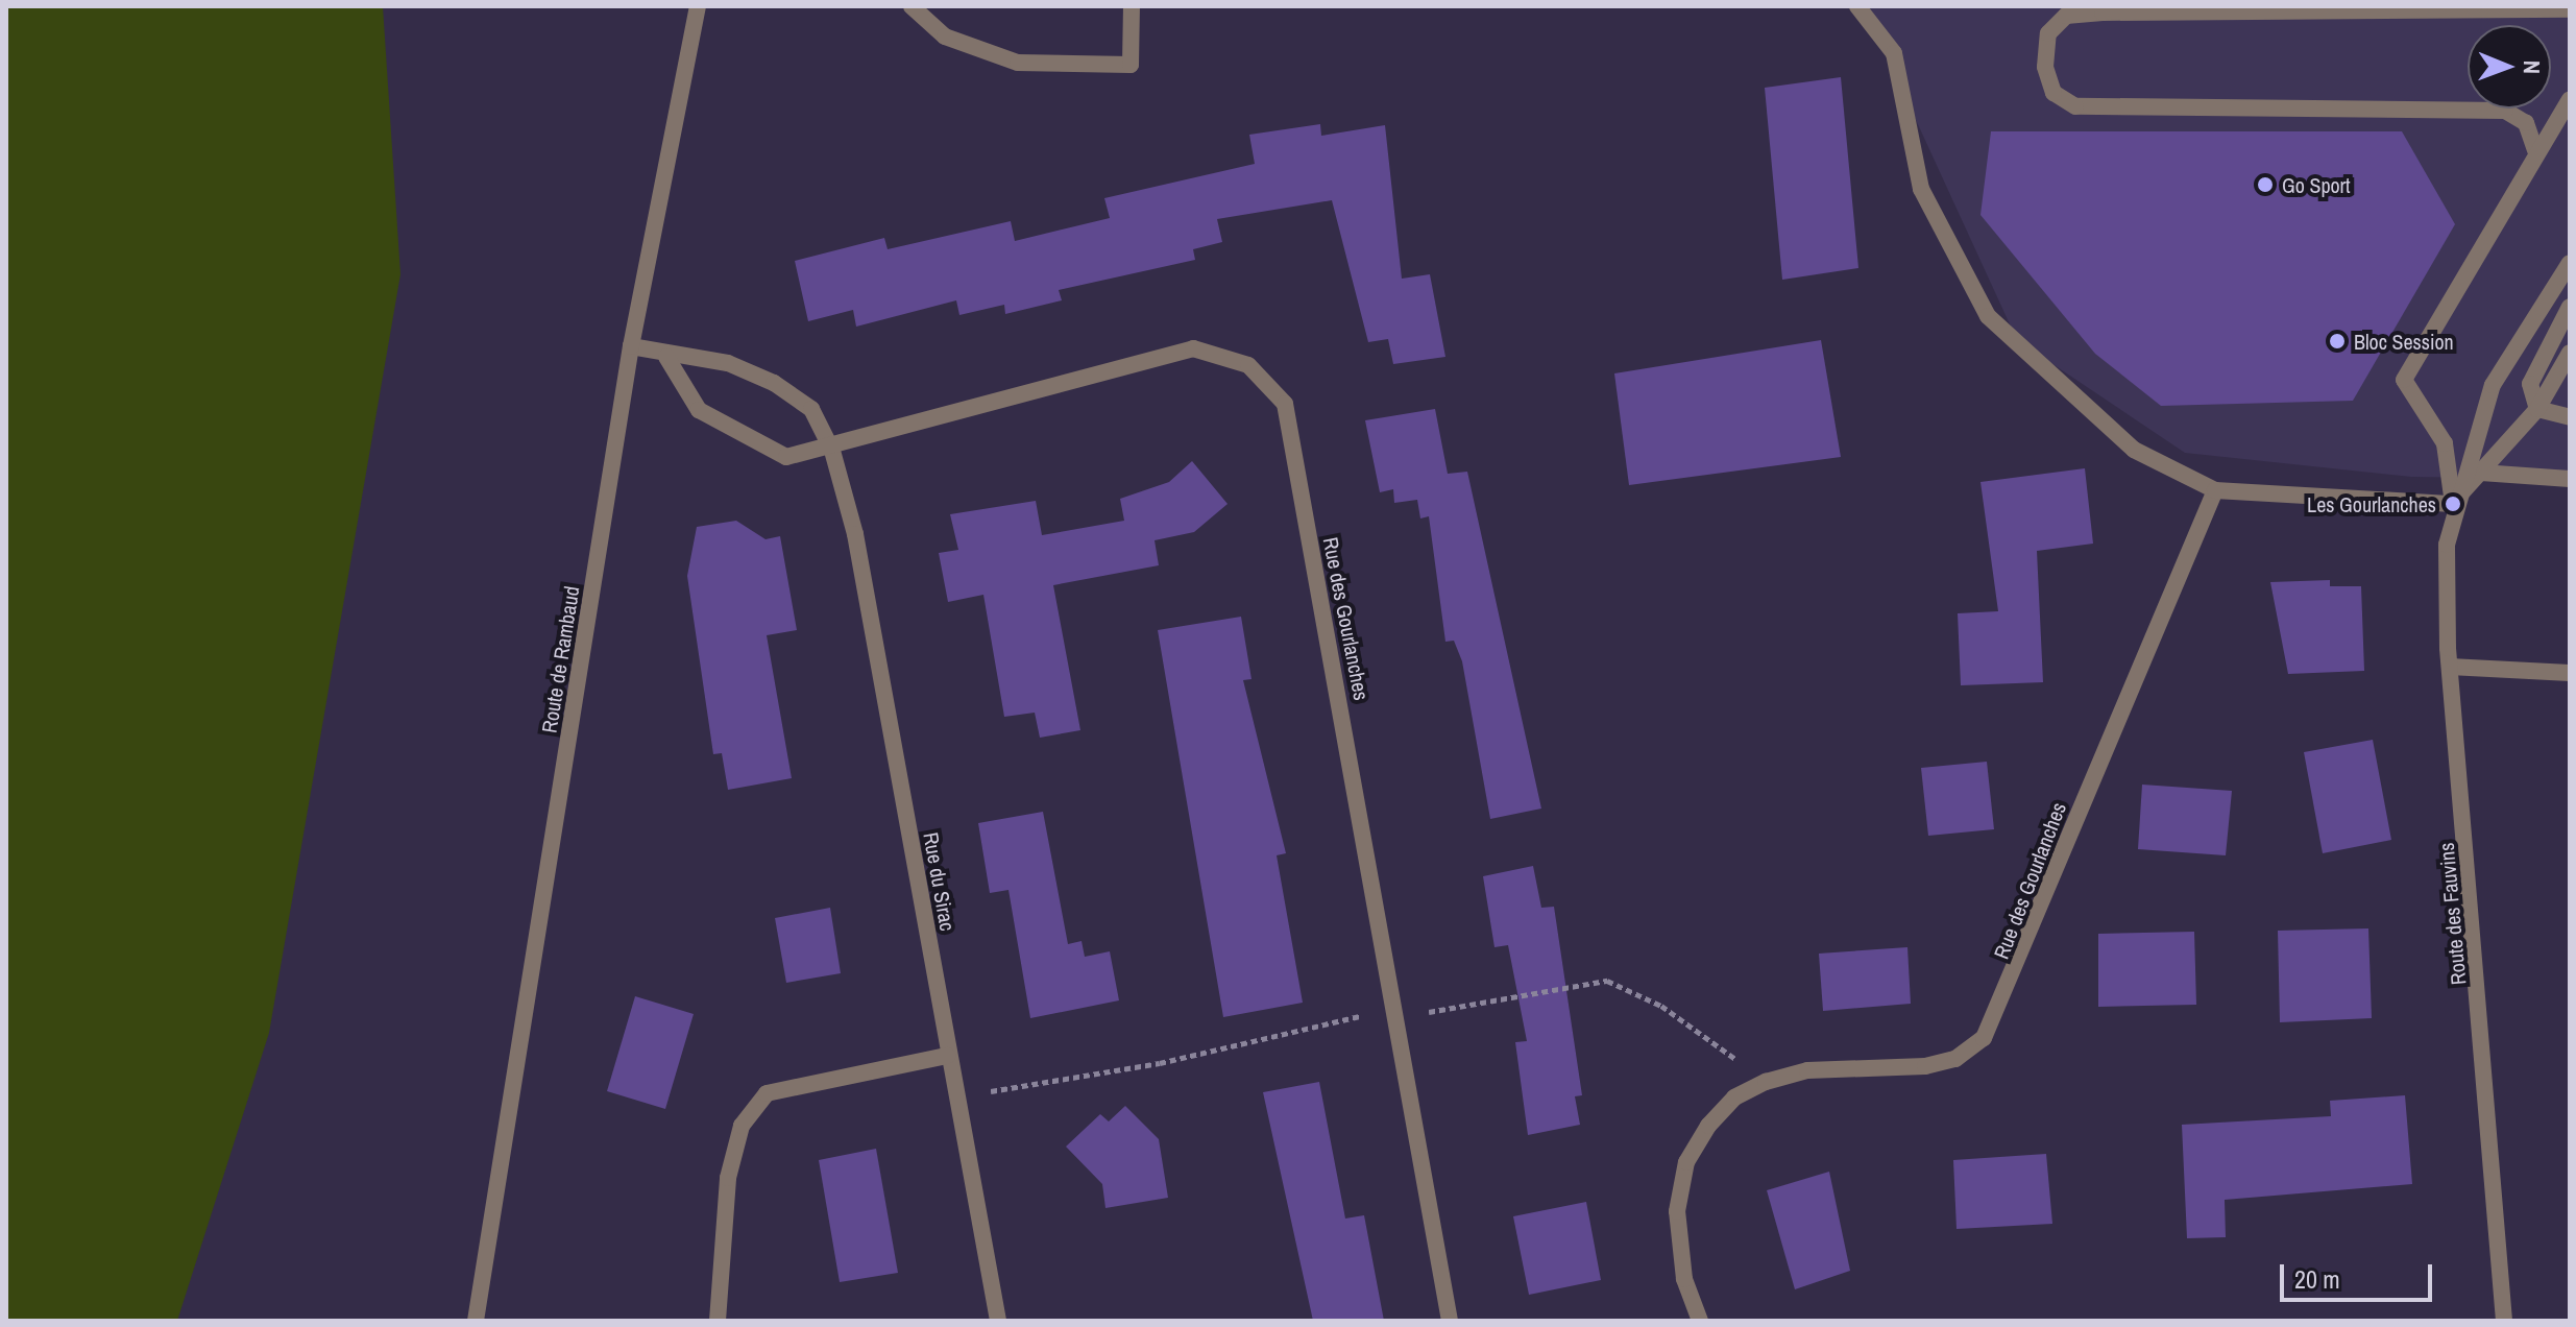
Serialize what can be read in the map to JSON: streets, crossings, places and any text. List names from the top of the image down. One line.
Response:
{"streets":{"street":["Rue des Gourlanches","Route de Rambaud","Rue du Sirac","Route des Fauvins"]},"crossings":[["Rue des Gourlanches","Rue du Sirac"]],"places":["Go Sport","Bloc Session","Les Gourlanches"],"scale_bar":"20 m","north":"right"}
